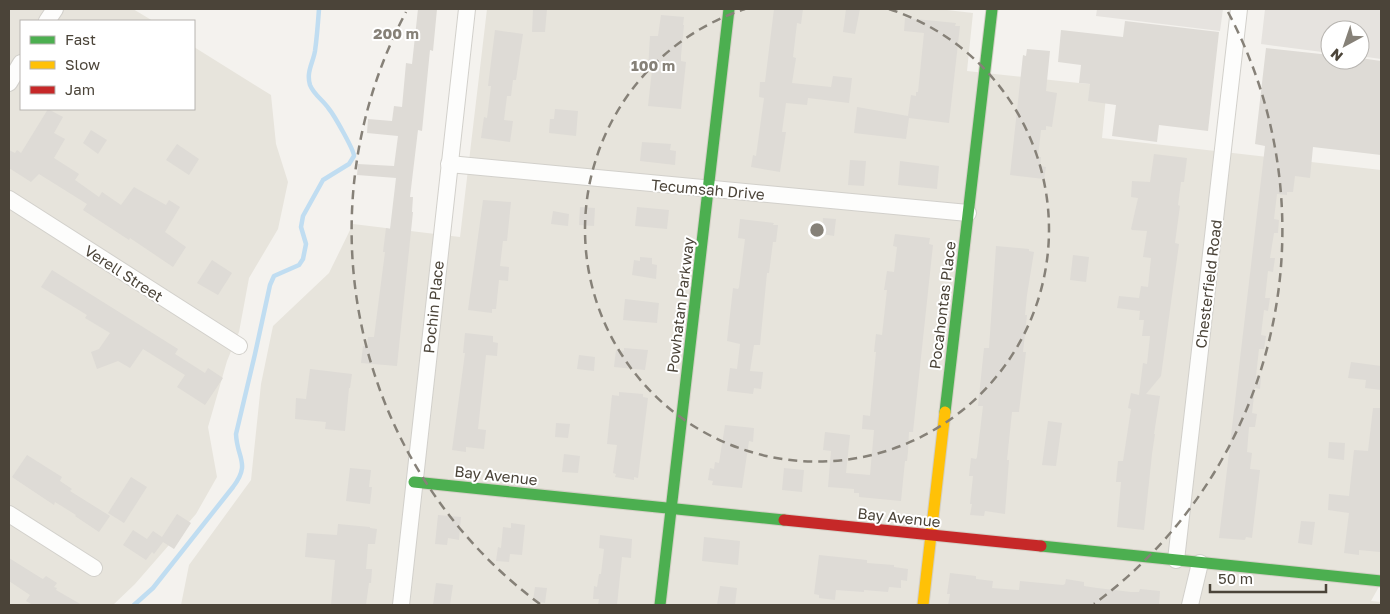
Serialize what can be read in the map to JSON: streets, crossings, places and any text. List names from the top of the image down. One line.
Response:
{"streets":{"street":["Tecumsah Drive","Verell Street","Chesterfield Road","Powhatan Parkway","Pocahontas Place","Pochin Place","Bay Avenue"]},"crossings":[["Tecumsah Drive","Powhatan Parkway"],["Tecumsah Drive","Pocahontas Place"],["Tecumsah Drive","Pochin Place"],["Chesterfield Road","Bay Avenue"],["Powhatan Parkway","Bay Avenue"],["Pocahontas Place","Bay Avenue"],["Pochin Place","Bay Avenue"]],"legend":["Fast","Slow","Jam"],"scale_bar":"50 m","north":"bottom left","rings":["200 m","100 m"]}
